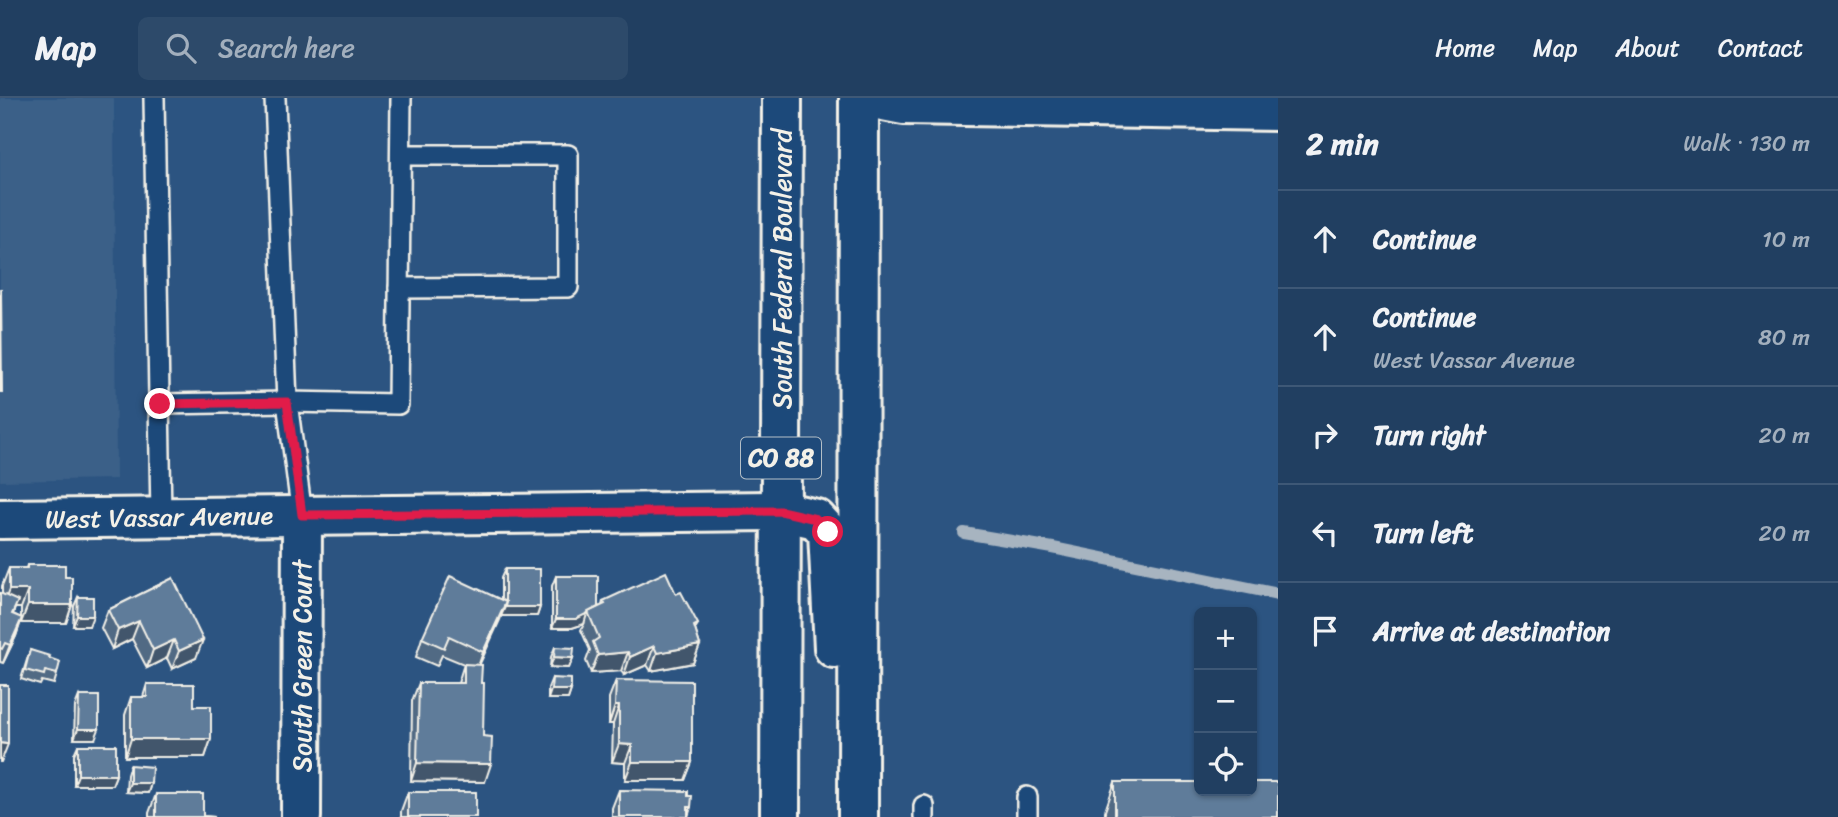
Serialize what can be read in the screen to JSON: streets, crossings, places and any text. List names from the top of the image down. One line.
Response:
{"streets":{"main road":["South Federal Boulevard","CO 88","West Vassar Avenue","South Green Court"]},"crossings":[["South Federal Boulevard","West Vassar Avenue"],["West Vassar Avenue","South Green Court"]],"page":{"header":"Map","search":"Search here","nav":["Home","Map","About","Contact"],"heading":["2 min","Walk · 130 m"],"list":[["Continue","10 m"],["Continue","West Vassar Avenue","80 m"],["Turn right","20 m"],["Turn left","20 m"],"Arrive at destination"],"map_buttons":["+","−"]}}
